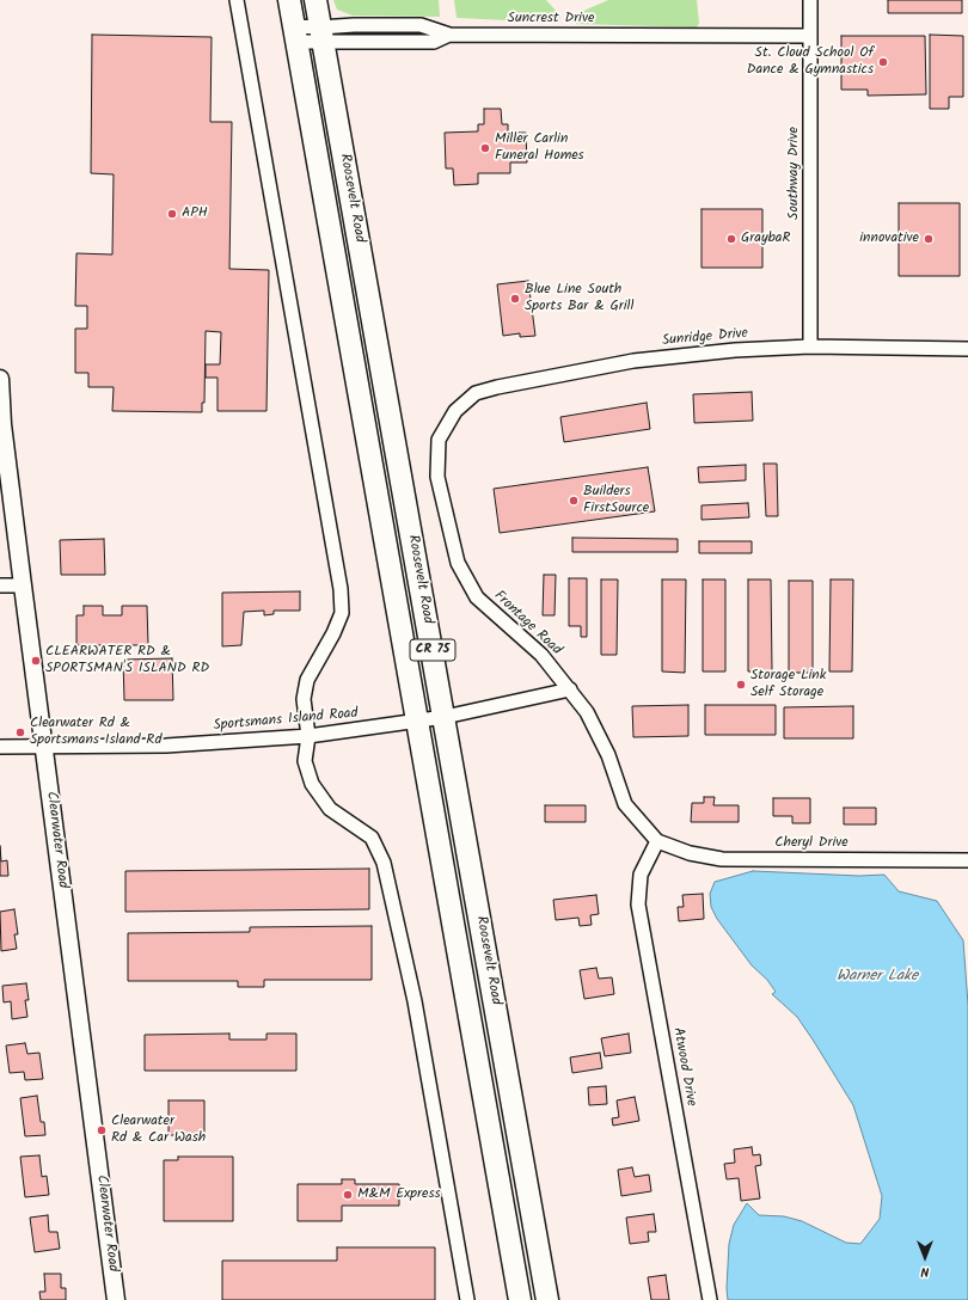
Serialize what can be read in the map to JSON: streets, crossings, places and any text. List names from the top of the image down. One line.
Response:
{"streets":{"main road":["Roosevelt Road","CR 75"],"street":["Suncrest Drive","Southway Drive","Sunridge Drive","Frontage Road","Sportsmans Island Road","Clearwater Road","Cheryl Drive","Atwood Drive"]},"crossings":[["Suncrest Drive","Southway Drive"],["Suncrest Drive","Roosevelt Road"],["Southway Drive","Sunridge Drive"],["Roosevelt Road","Sportsmans Island Road"],["Sunridge Drive","Frontage Road"],["Frontage Road","Sportsmans Island Road"],["Frontage Road","Cheryl Drive"],["Frontage Road","Atwood Drive"],["Sportsmans Island Road","Clearwater Road"],["Cheryl Drive","Atwood Drive"]],"water":["Warner Lake"],"places":["St. Cloud School Of Dance & Gymnastics","Miller Carlin Funeral Homes","APH","GraybaR","innovative","Blue Line South Sports Bar & Grill","Builders FirstSource","CLEARWATER RD & SPORTSMAN'S ISLAND RD","Storage Link Self Storage","Clearwater Rd & Sportsmans Island Rd","Clearwater Rd & Car Wash","M&M Express"],"north":"bottom"}
